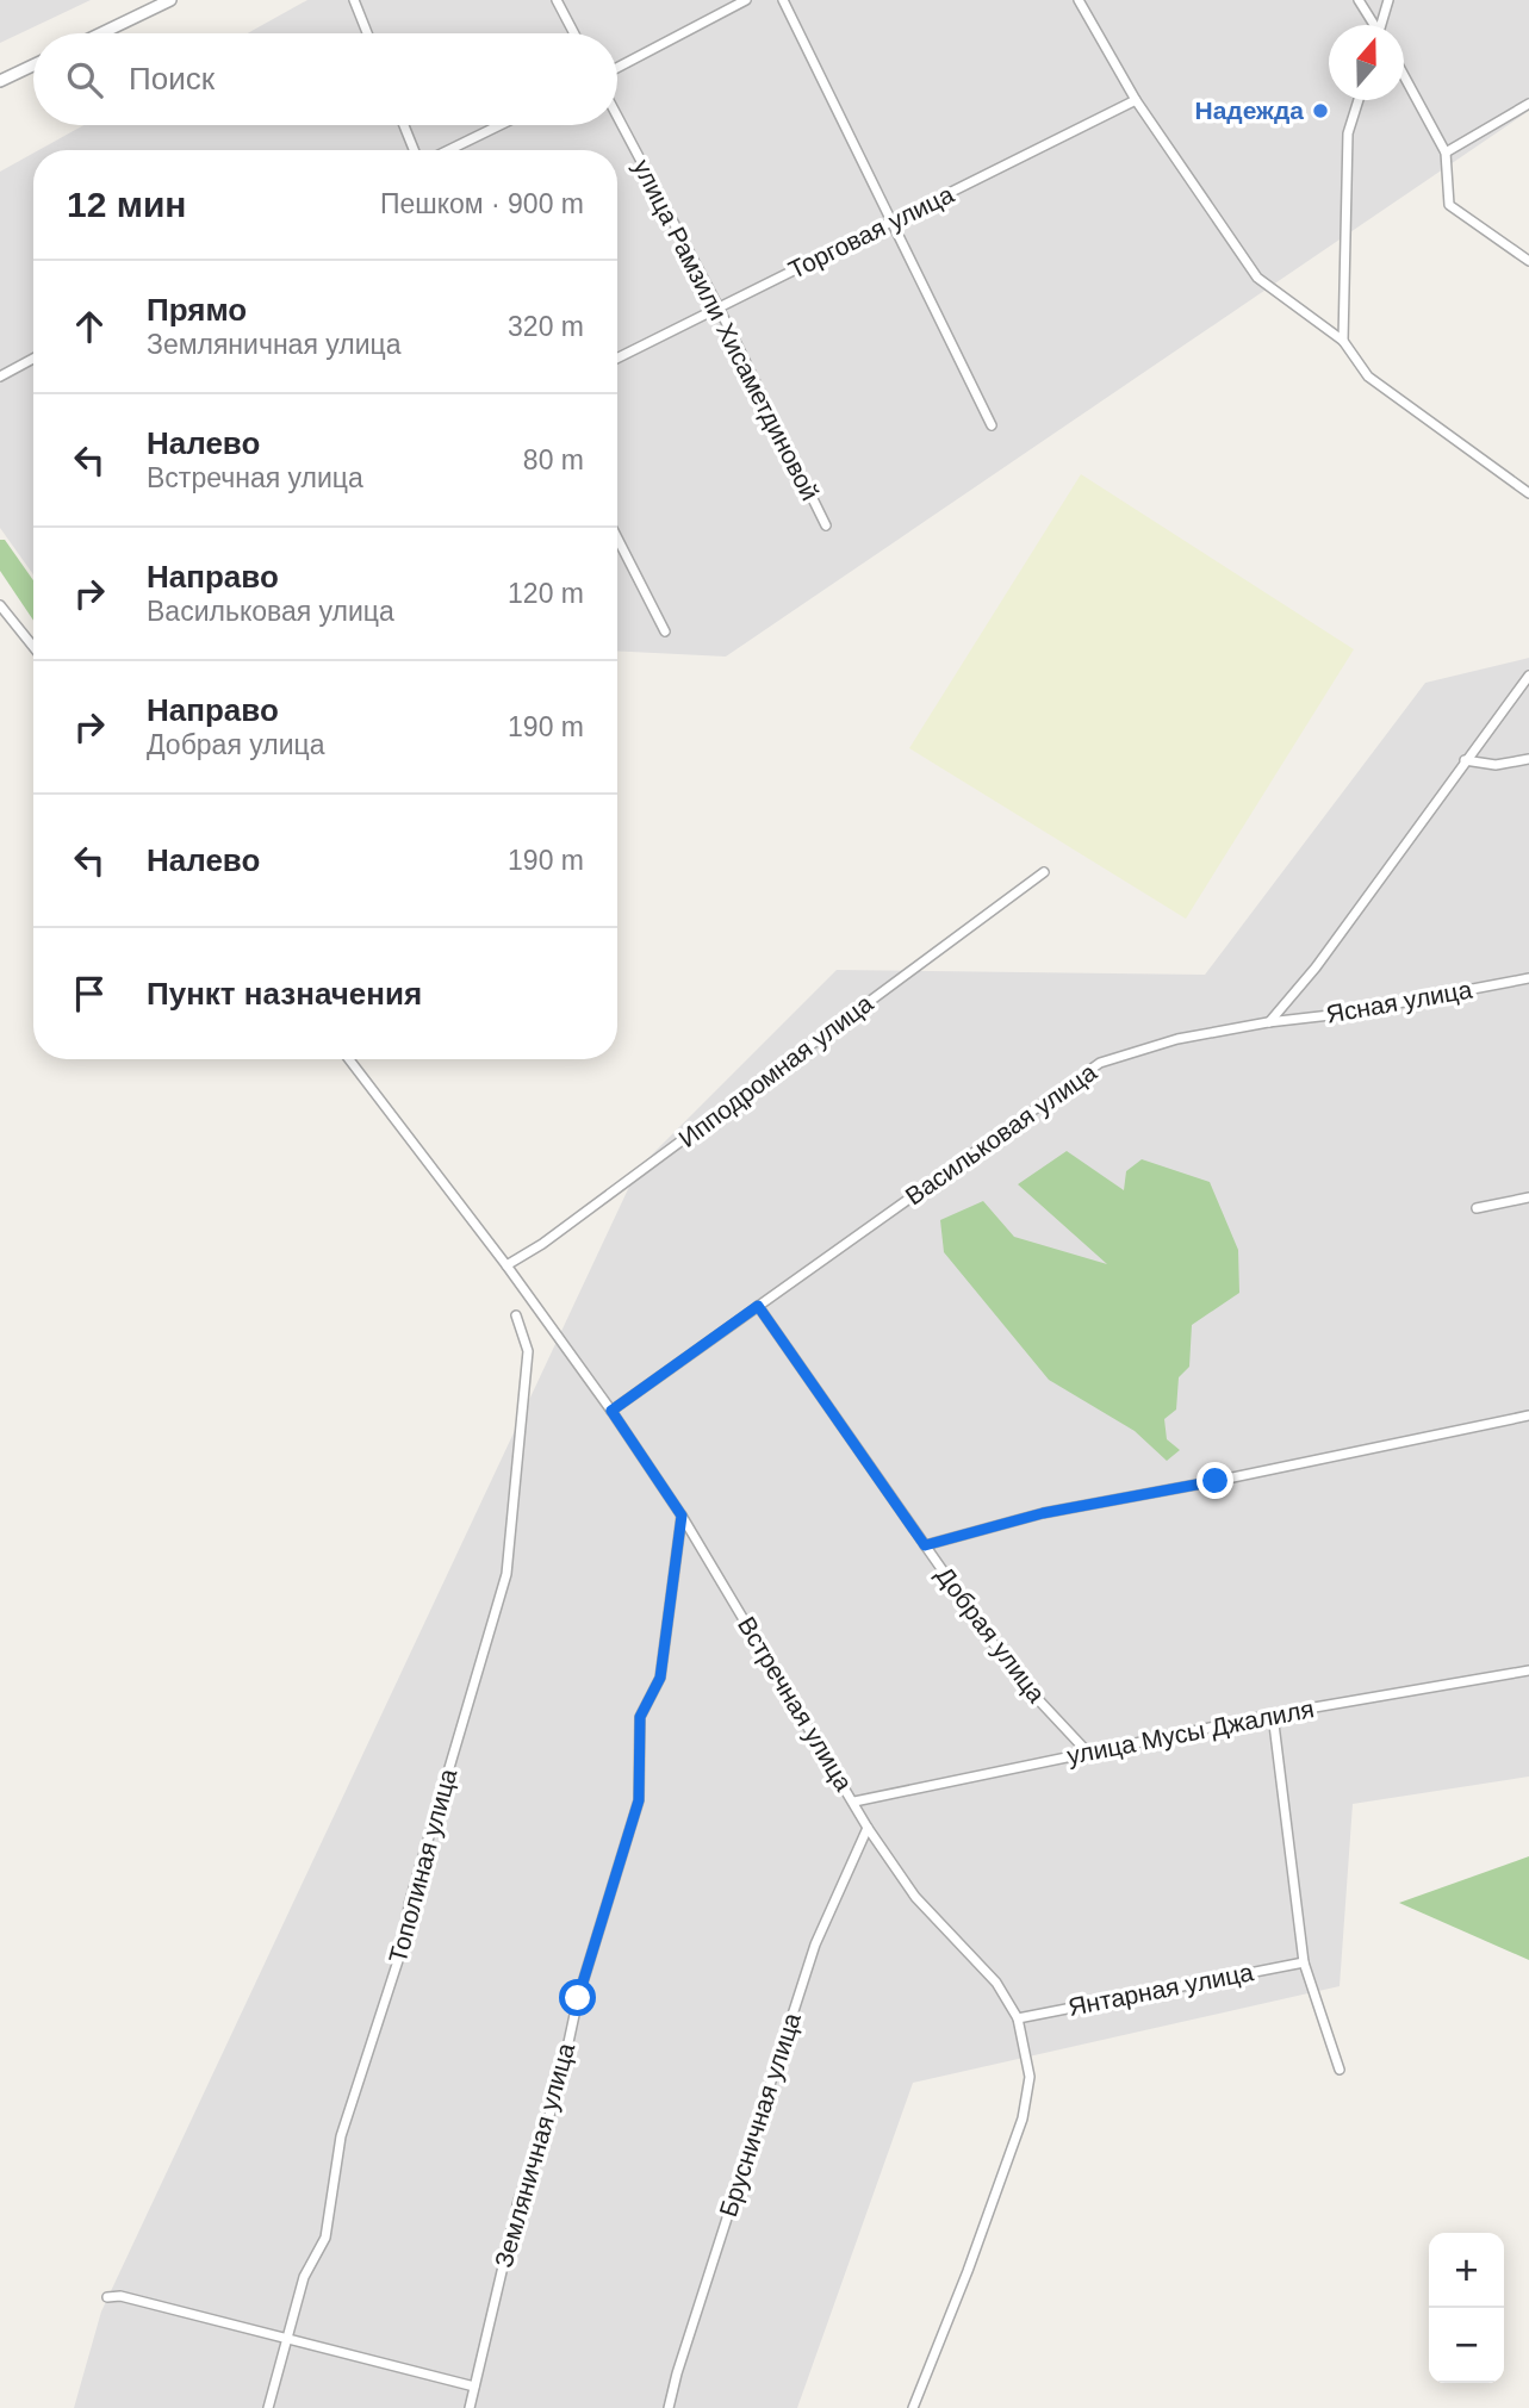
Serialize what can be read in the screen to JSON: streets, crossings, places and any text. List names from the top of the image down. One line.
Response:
{"streets":{"street":["Торговая улица","улица Рамзили Хисаметдиновой","Ясная улица","Ипподромная улица","Васильковая улица","Добрая улица","Встречная улица","улица Мусы Джалиля","Тополиная улица","Янтарная улица","Брусничная улица","Земляничная улица"]},"crossings":[["Торговая улица","улица Рамзили Хисаметдиновой"],["Ясная улица","Васильковая улица"],["Ипподромная улица","Встречная улица"],["Васильковая улица","Добрая улица"],["Васильковая улица","Встречная улица"],["Добрая улица","улица Мусы Джалиля"],["Встречная улица","улица Мусы Джалиля"],["Встречная улица","Янтарная улица"],["Встречная улица","Брусничная улица"],["Встречная улица","Земляничная улица"]],"places":["Надежда"],"north":"top","page":{"search":"Поиск","heading":["12 мин","Пешком · 900 m"],"list":[["Прямо","Земляничная улица","320 m"],["Налево","Встречная улица","80 m"],["Направо","Васильковая улица","120 m"],["Направо","Добрая улица","190 m"],["Налево","190 m"],"Пункт назначения"],"map_buttons":["+","−"]}}
